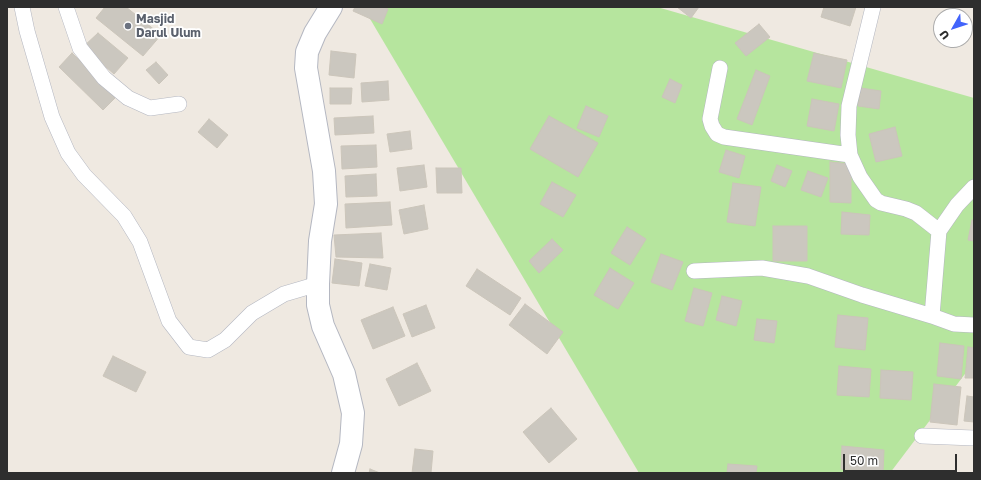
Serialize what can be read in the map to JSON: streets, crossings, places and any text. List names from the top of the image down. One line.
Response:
{"places":["Masjid Darul Ulum"],"scale_bar":"50 m","north":"bottom left"}
